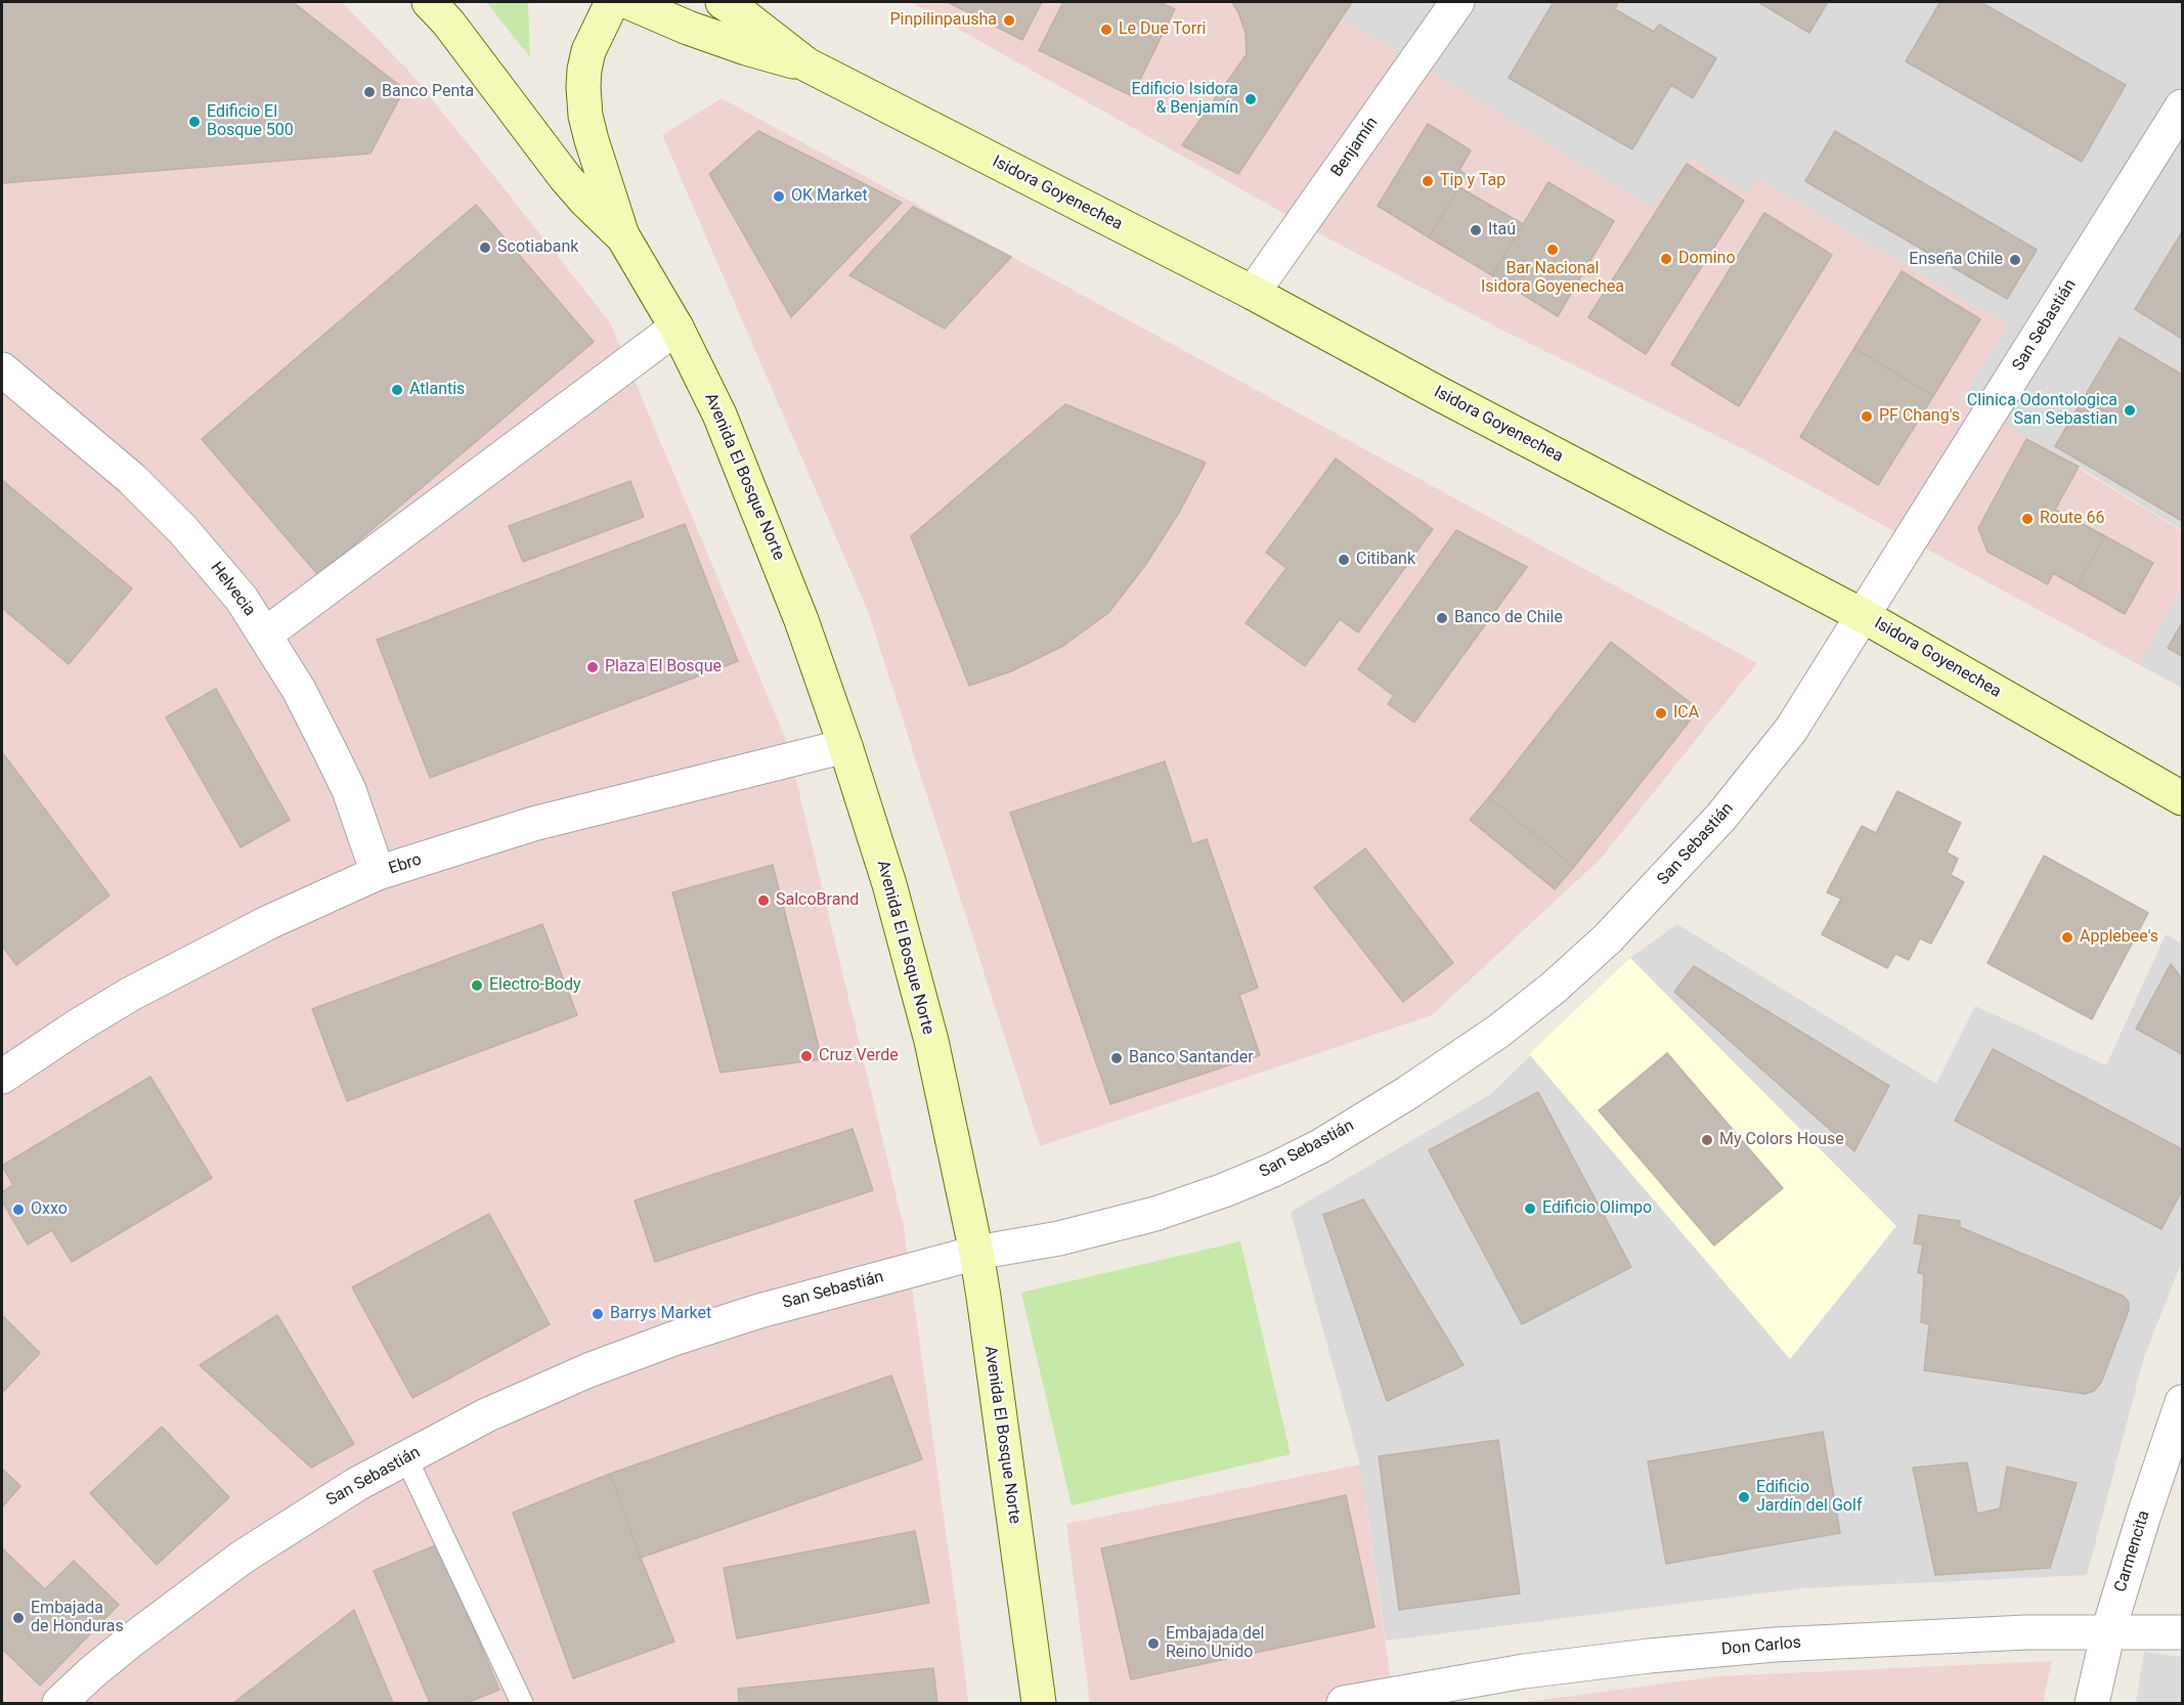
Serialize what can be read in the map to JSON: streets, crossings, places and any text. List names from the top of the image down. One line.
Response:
{"streets":{"main road":["Isidora Goyenechea","Avenida El Bosque Norte"],"street":["Benjamín","San Sebastián","Helvecia","Ebro","Carmencita","Don Carlos"]},"crossings":[["Benjamín","Isidora Goyenechea"],["Isidora Goyenechea","San Sebastián"],["San Sebastián","Avenida El Bosque Norte"],["Avenida El Bosque Norte","Ebro"],["Helvecia","Ebro"],["Carmencita","Don Carlos"]],"places":["Pinpilinpausha","Le Due Torri","Banco Penta","Edificio Isidora & Benjamín","Edificio El Bosque 500","Tip y Tap","OK Market","Itaú","Scotiabank","Bar Nacional Isidora Goyenechea","Domino","Enseña Chile","Atlantis","Clinica Odontologica San Sebastian","PF Chang's","Route 66","Citibank","Banco de Chile","Plaza El Bosque","ICA","SalcoBrand","Applebee's","Electro-Body","Cruz Verde","Banco Santander","My Colors House","Edificio Olimpo","Oxxo","Barrys Market","Edificio Jardín del Golf","Embajada de Honduras","Embajada del Reino Unido"]}
